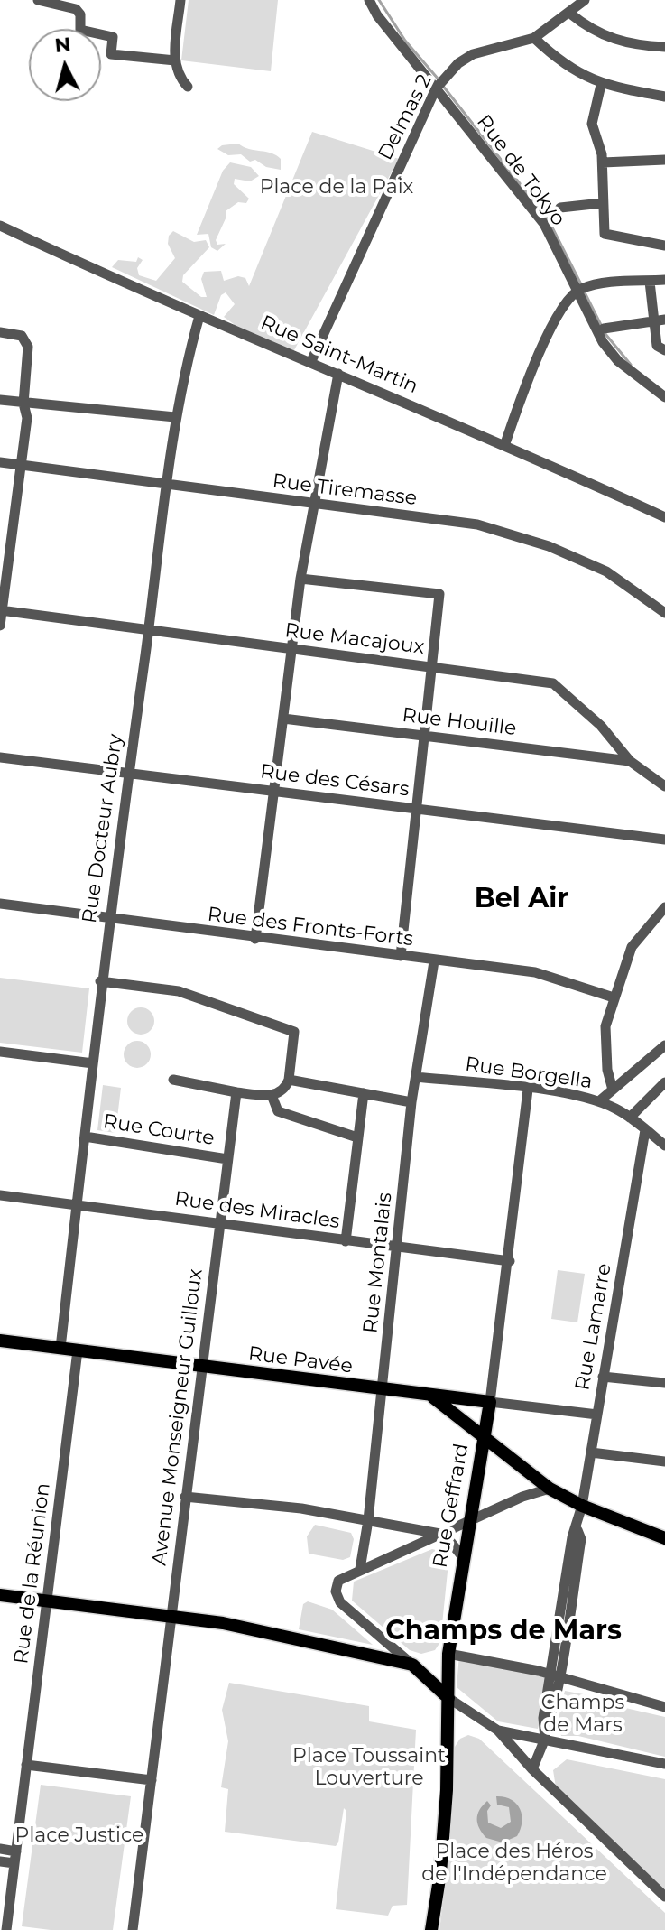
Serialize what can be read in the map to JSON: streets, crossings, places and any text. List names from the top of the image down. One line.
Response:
{"streets":{"main road":["Rue Pavée","Rue Geffrard"],"street":["Delmas 2","Rue de Tokyo","Rue Saint-Martin","Rue Tiremasse","Rue Macajoux","Rue Houille","Rue des Césars","Rue Docteur Aubry","Rue des Fronts-Forts","Rue Borgella","Rue Courte","Rue des Miracles","Rue Montalais","Rue Lamarre","Avenue Monseigneur Guilloux","Rue de la Réunion"]},"crossings":[["Delmas 2","Rue de Tokyo"],["Delmas 2","Rue Saint-Martin"],["Rue Saint-Martin","Rue Docteur Aubry"],["Rue Tiremasse","Rue Docteur Aubry"],["Rue Macajoux","Rue Houille"],["Rue Macajoux","Rue Docteur Aubry"],["Rue des Césars","Rue Docteur Aubry"],["Rue Docteur Aubry","Rue des Fronts-Forts"],["Rue Docteur Aubry","Rue Courte"],["Rue Docteur Aubry","Rue des Miracles"],["Rue Docteur Aubry","Rue Pavée"],["Rue des Fronts-Forts","Rue Montalais"],["Rue Borgella","Rue Montalais"],["Rue Borgella","Rue Lamarre"],["Rue Borgella","Rue Geffrard"],["Rue Courte","Avenue Monseigneur Guilloux"],["Rue des Miracles","Rue Montalais"],["Rue des Miracles","Avenue Monseigneur Guilloux"],["Rue des Miracles","Rue Geffrard"],["Rue Montalais","Rue Pavée"],["Rue Lamarre","Rue Pavée"],["Rue Pavée","Avenue Monseigneur Guilloux"],["Rue Pavée","Rue Geffrard"],["Rue Pavée","Rue de la Réunion"]],"districts":["Bel Air","Champs de Mars"],"parks":["Place de la Paix","Champs de Mars","Place Toussaint Louverture","Place Justice","Place des Héros de l'Indépendance"],"north":"top"}
